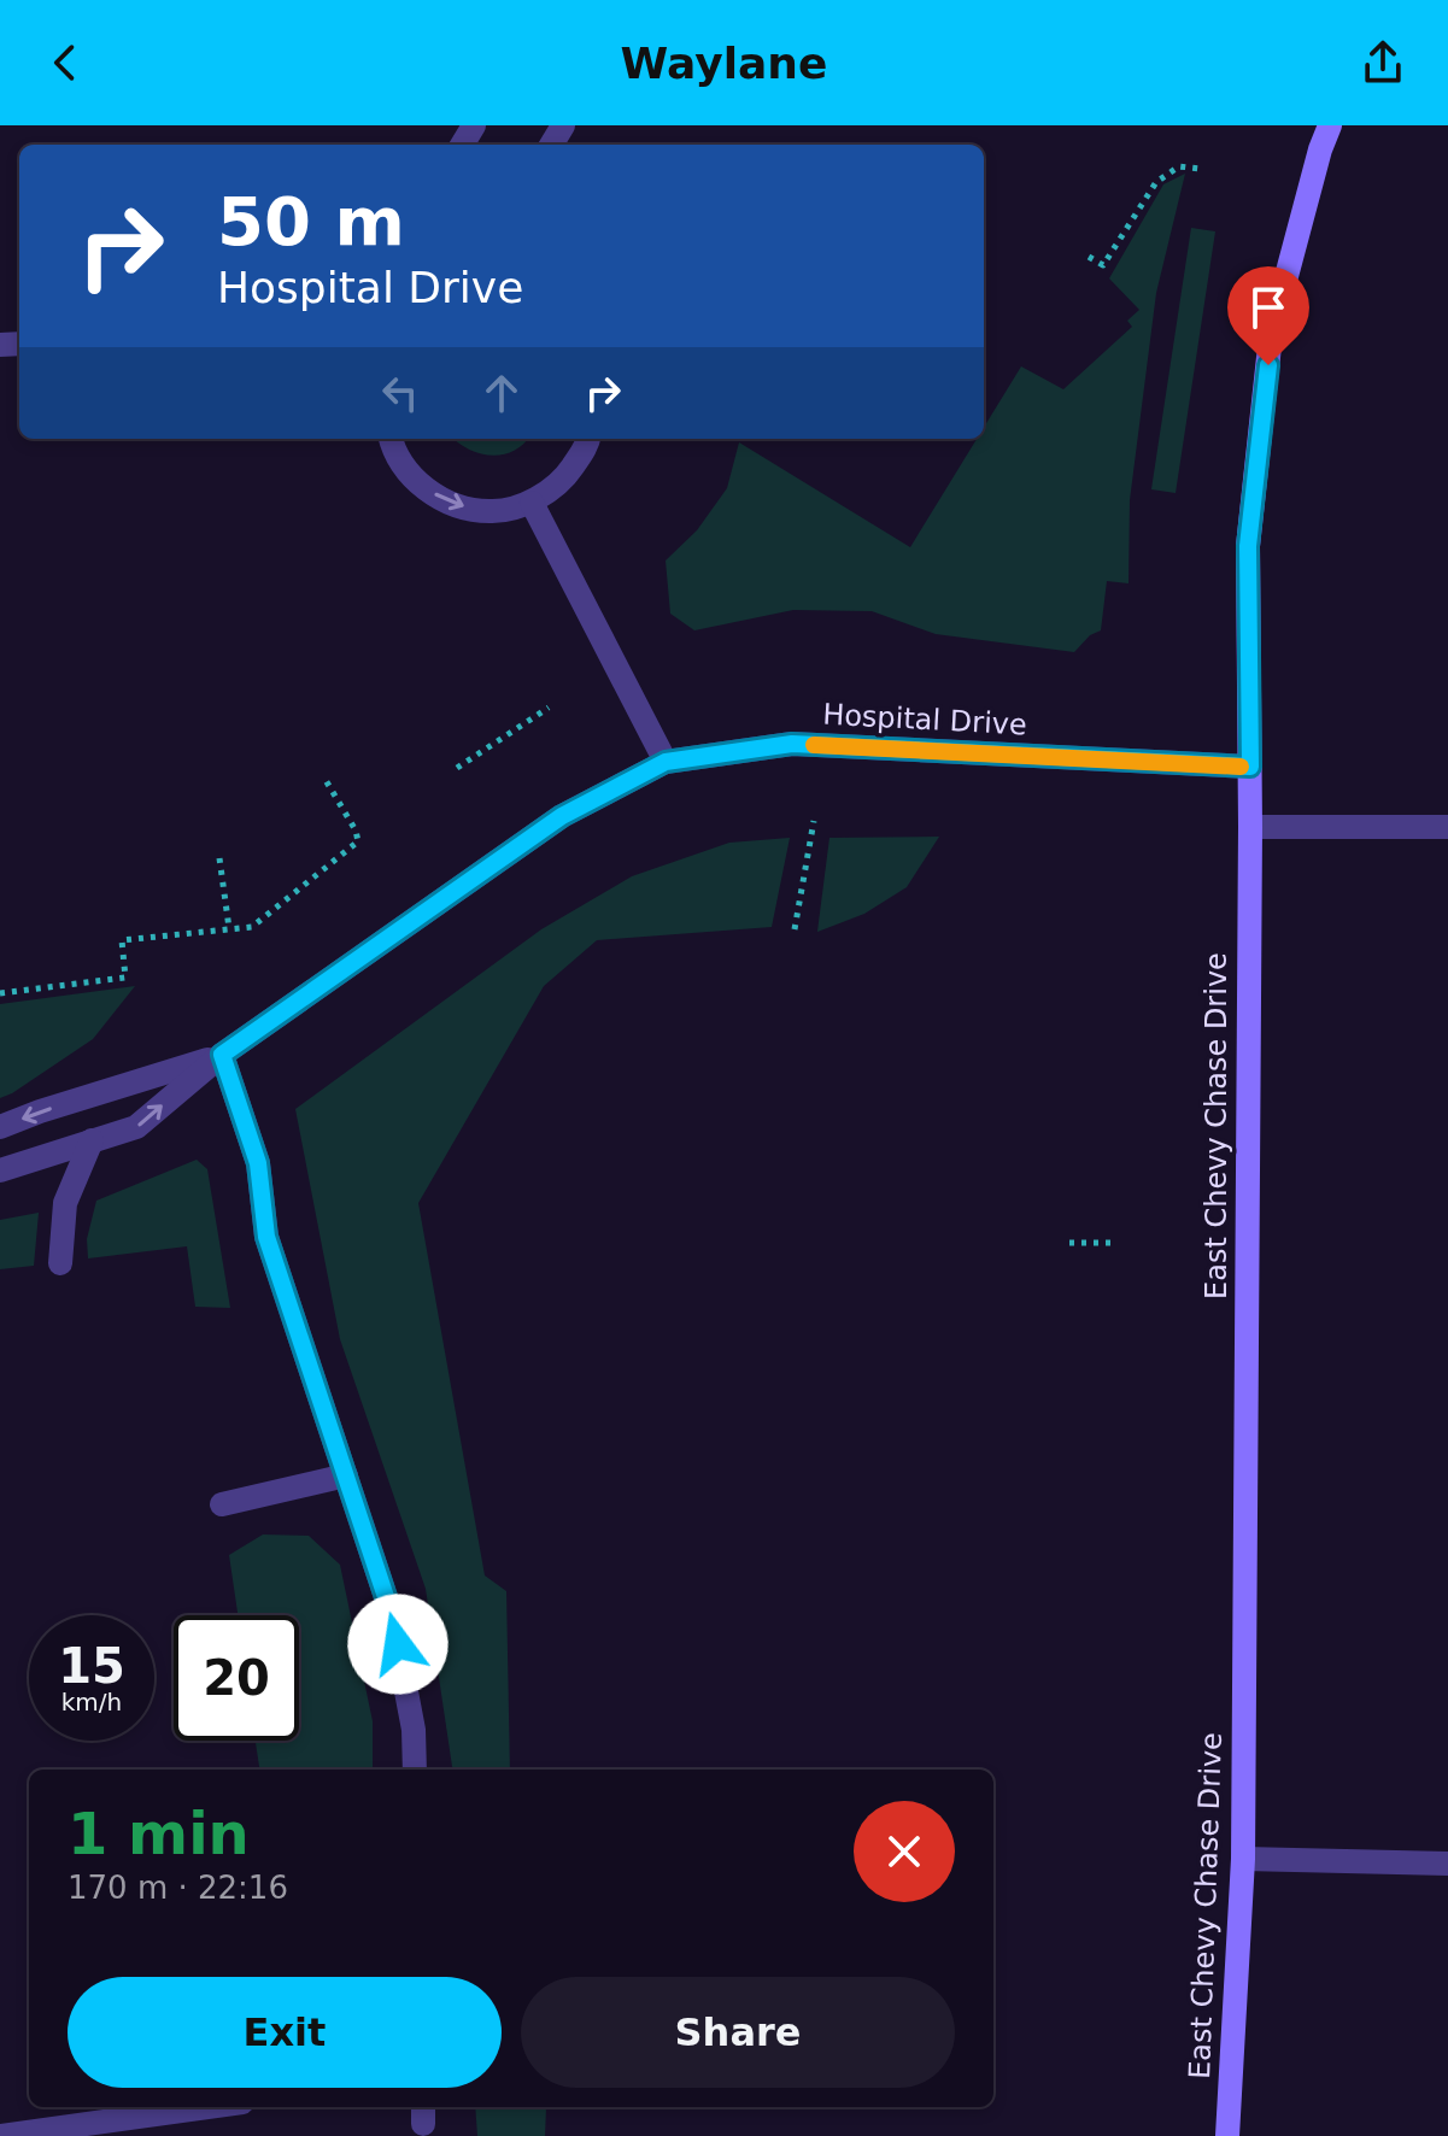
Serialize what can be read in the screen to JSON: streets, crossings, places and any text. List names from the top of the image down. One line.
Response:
{"streets":{"main road":["East Chevy Chase Drive"],"lane":["Hospital Drive"]},"crossings":[["Hospital Drive","East Chevy Chase Drive"]],"page":{"header":"Waylane","turn":["50 m","Hospital Drive"],"speed":"15 km/h","limit":"20","heading":["1 min","170 m · 22:16"],"buttons":["Exit","Share"]}}
